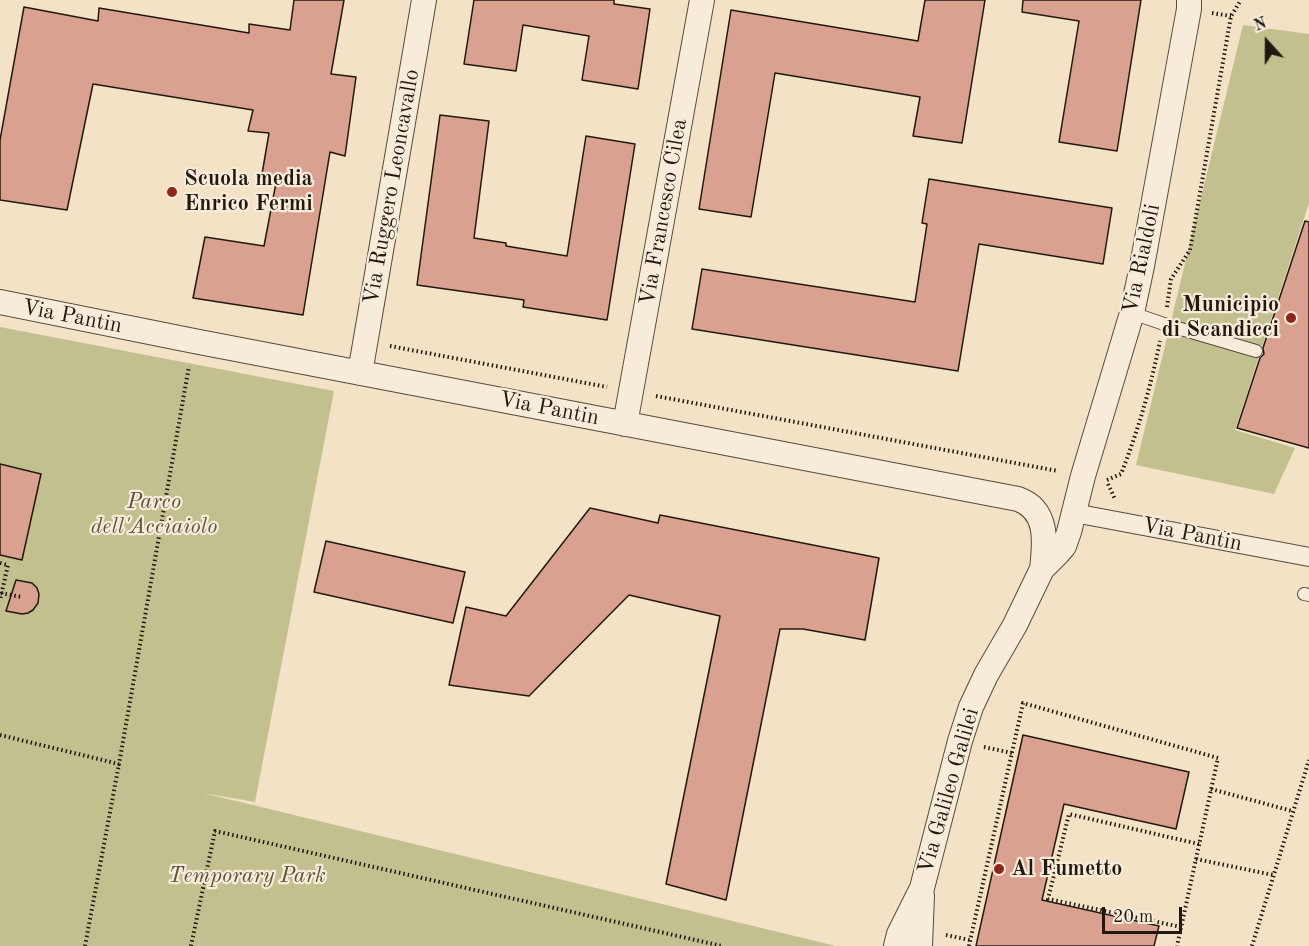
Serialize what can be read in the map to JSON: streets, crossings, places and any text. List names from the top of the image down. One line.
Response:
{"streets":{"street":["Via Ruggero Leoncavallo","Via Francesco Cilea","Via Rialdoli","Via Pantin","Via Galileo Galilei"]},"crossings":[["Via Ruggero Leoncavallo","Via Pantin"],["Via Francesco Cilea","Via Pantin"],["Via Rialdoli","Via Pantin"],["Via Rialdoli","Via Galileo Galilei"],["Via Pantin","Via Galileo Galilei"]],"parks":["Parco dell'Acciaiolo","Temporary Park"],"places":["Scuola media Enrico Fermi","Municipio di Scandicci","Al Fumetto"],"scale_bar":"20 m","north":"top"}
